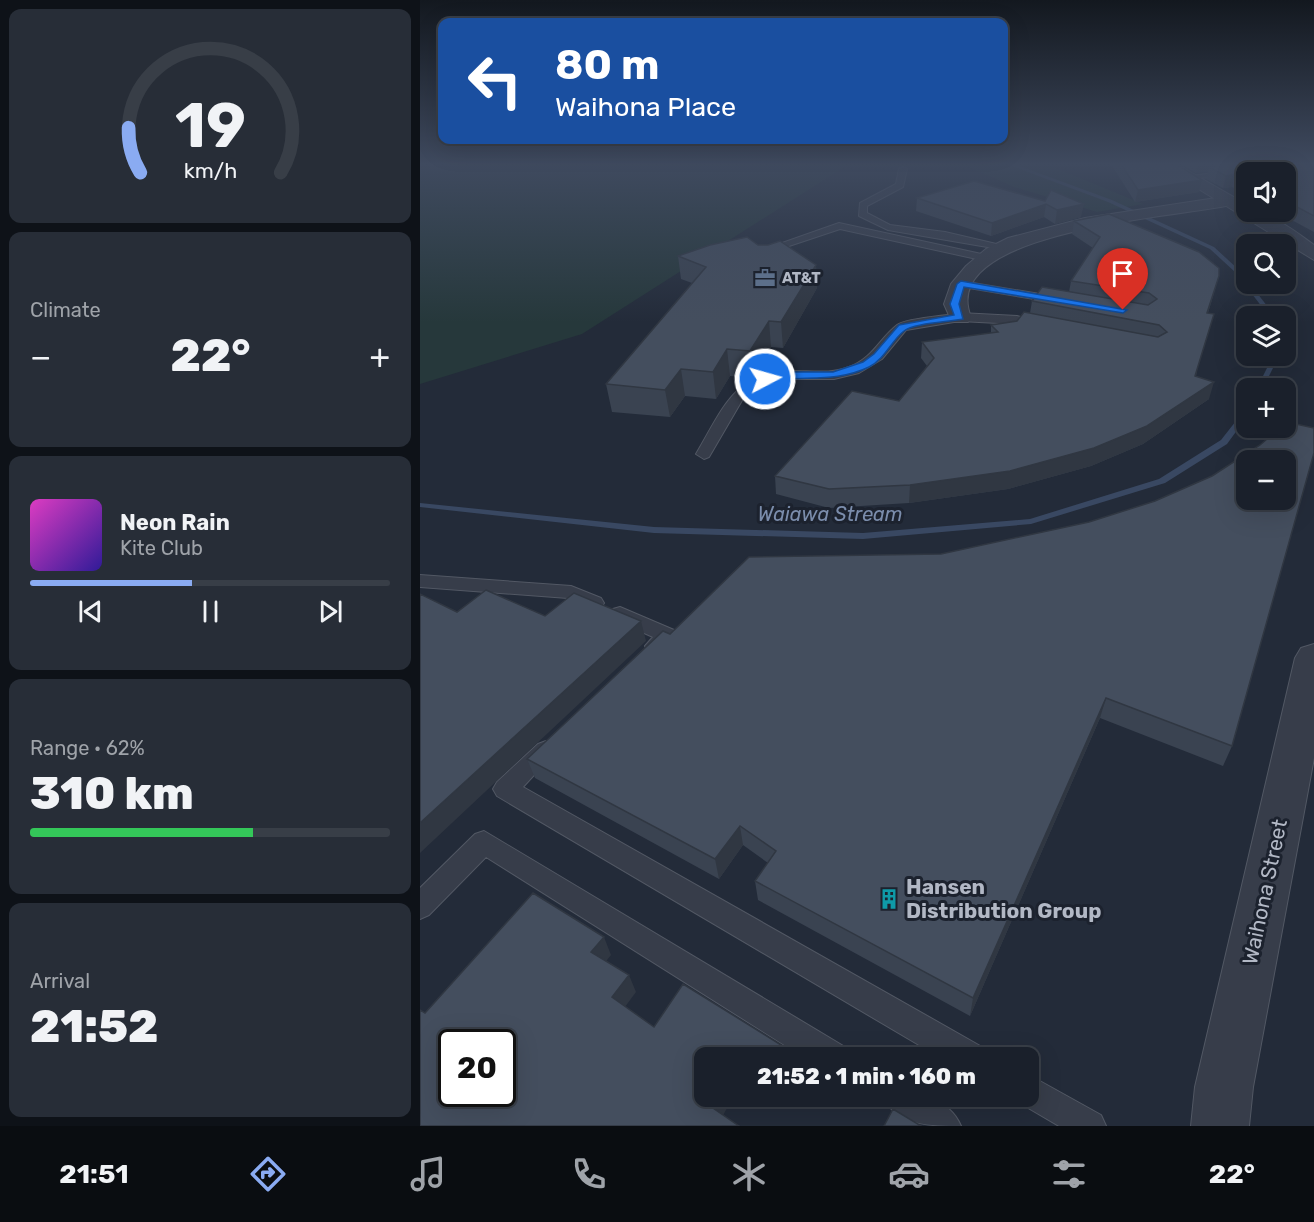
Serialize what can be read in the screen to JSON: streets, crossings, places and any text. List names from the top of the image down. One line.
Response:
{"streets":{"street":["Waihona Street"]},"water":["Waiawa Stream"],"places":{"office":["AT&T"],"building":["Hansen Distribution Group"]},"page":{"turn":["80 m","Waihona Place"],"map_buttons":["+","−"],"tile":["Climate",["Range · 62%","310 km"],["Arrival","21:52"]],"heat":["−","22°","+"],"song":["Neon Rain","Kite Club"],"limit":"20","trip":"21:52 · 1 min · 160 m","tabs":["21:51","22°"],"gauge":["19","km/h"]}}
